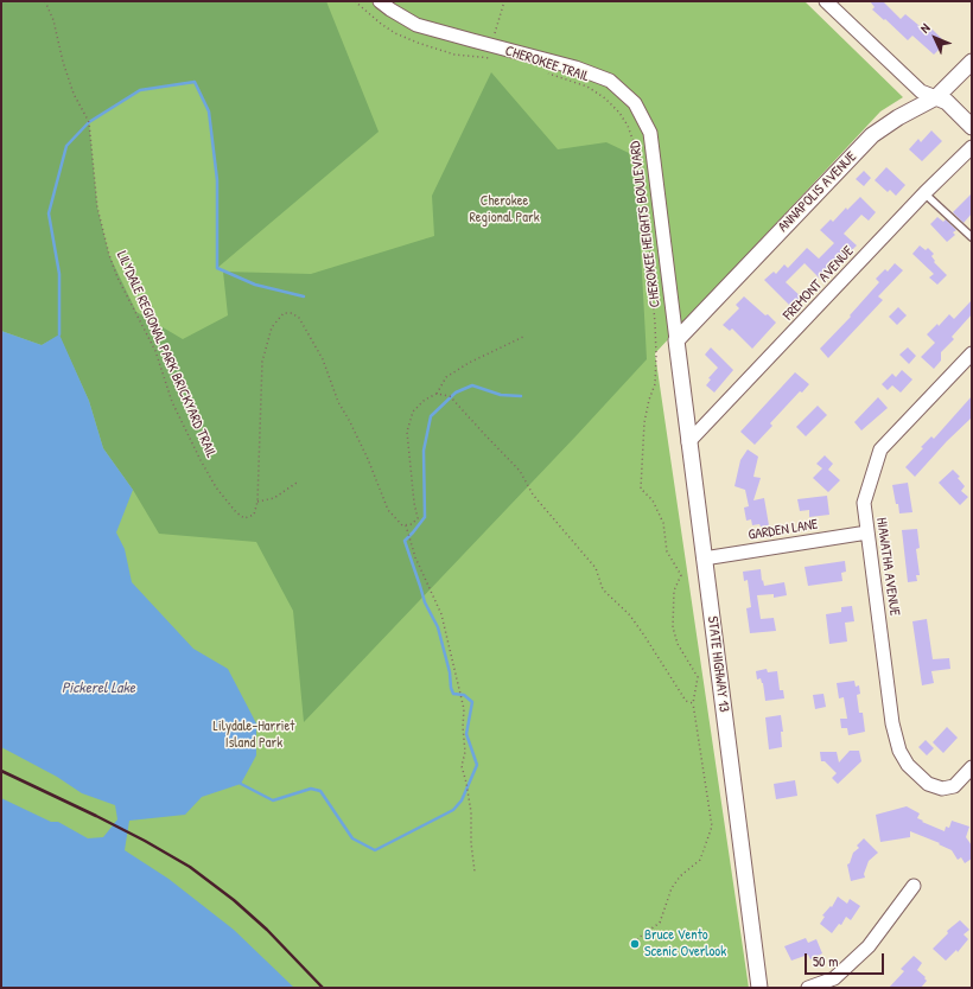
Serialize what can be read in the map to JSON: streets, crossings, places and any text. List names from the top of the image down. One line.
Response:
{"streets":{"street":["ANNAPOLIS AVENUE","CHEROKEE HEIGHTS BOULEVARD","FREMONT AVENUE","GARDEN LANE","HIAWATHA AVENUE","STATE HIGHWAY 13"],"path":["CHEROKEE TRAIL","LILYDALE REGIONAL PARK BRICKYARD TRAIL"]},"crossings":[["ANNAPOLIS AVENUE","CHEROKEE HEIGHTS BOULEVARD"],["ANNAPOLIS AVENUE","STATE HIGHWAY 13"],["CHEROKEE HEIGHTS BOULEVARD","STATE HIGHWAY 13"],["FREMONT AVENUE","STATE HIGHWAY 13"],["GARDEN LANE","HIAWATHA AVENUE"],["GARDEN LANE","STATE HIGHWAY 13"]],"water":["Pickerel Lake"],"parks":["Cherokee Regional Park","Lilydale-Harriet Island Park"],"places":["Bruce Vento Scenic Overlook"],"scale_bar":"50 m","north":"top left"}
